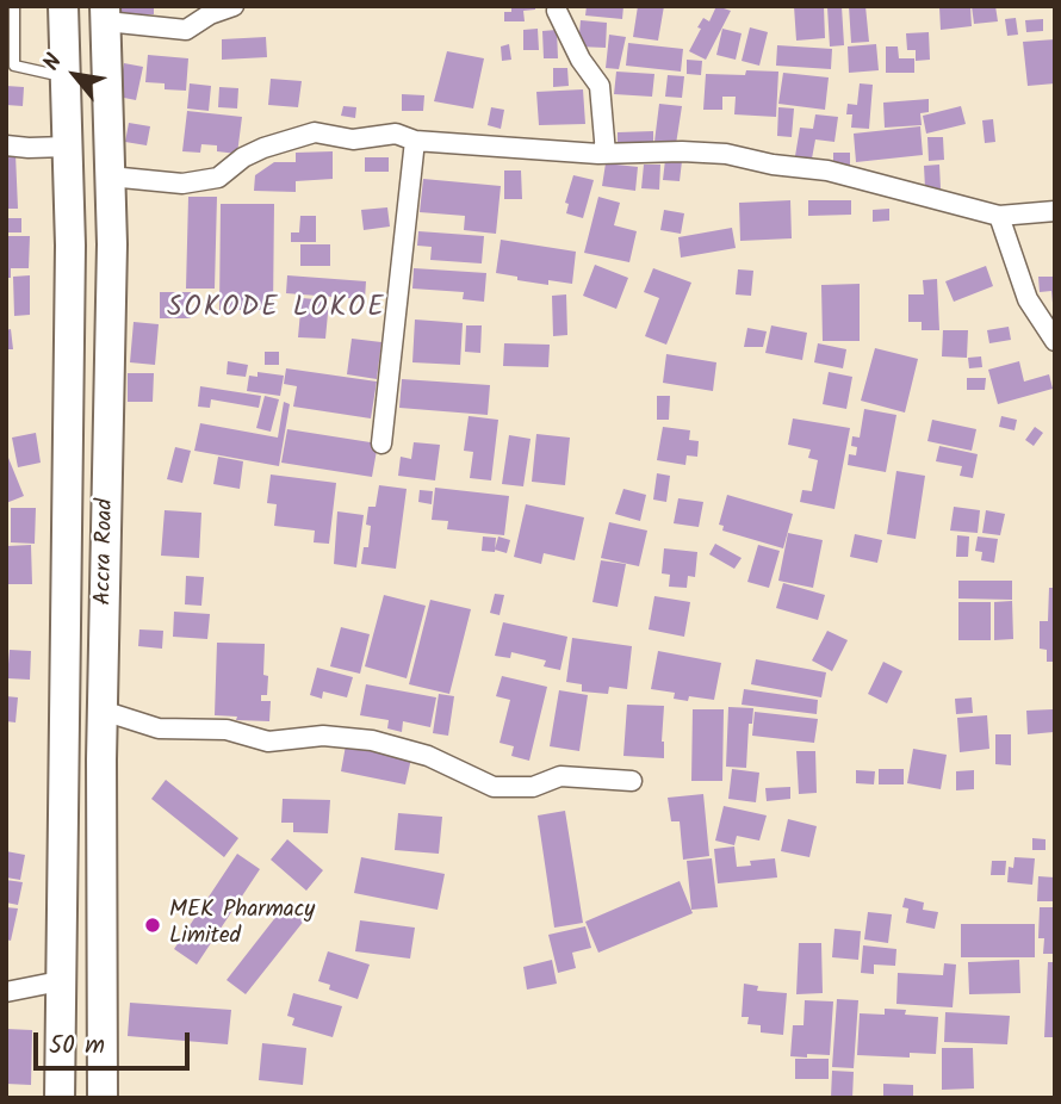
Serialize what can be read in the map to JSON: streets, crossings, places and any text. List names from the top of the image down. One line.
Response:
{"streets":{"main road":["Accra Road"]},"districts":["SOKODE LOKOE"],"places":["MEK Pharmacy Limited"],"scale_bar":"50 m","north":"top left"}
